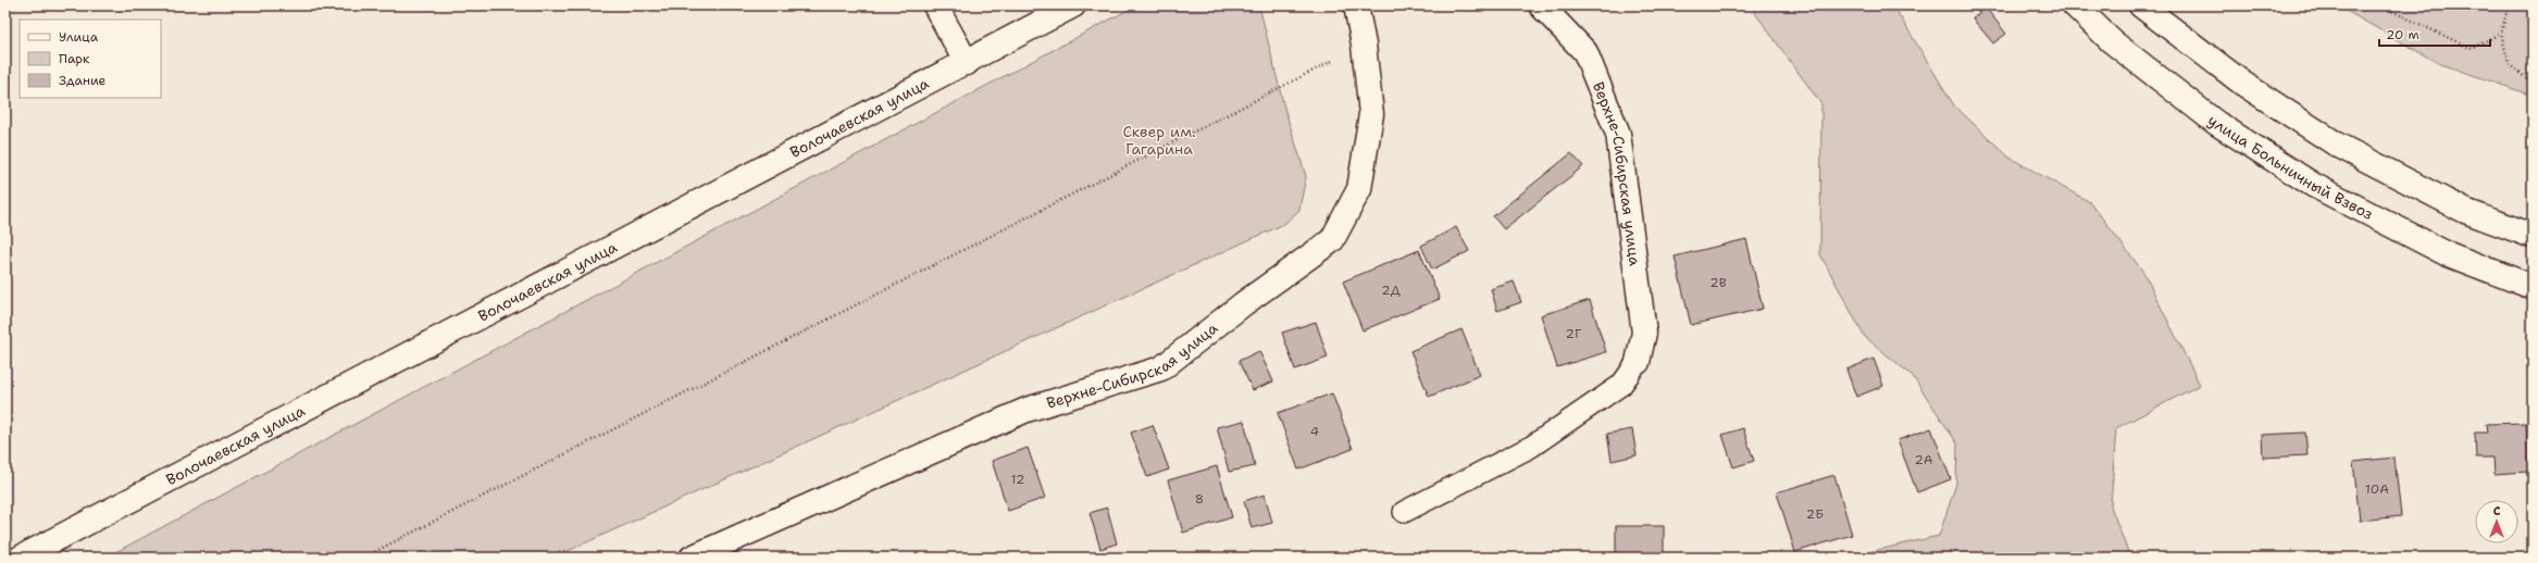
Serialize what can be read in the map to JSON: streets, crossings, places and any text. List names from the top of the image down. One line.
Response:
{"streets":{"street":["Волочаевская улица","улица Больничный Взвоз","Верхне-Сибирская улица"]},"parks":["Сквер им. Гагарина"],"house_numbers":["2В","2Д","2Г","4","2А","12","10А","8","2Б"],"legend":["Улица","Парк","Здание"],"scale_bar":"20 m","north":"top"}
